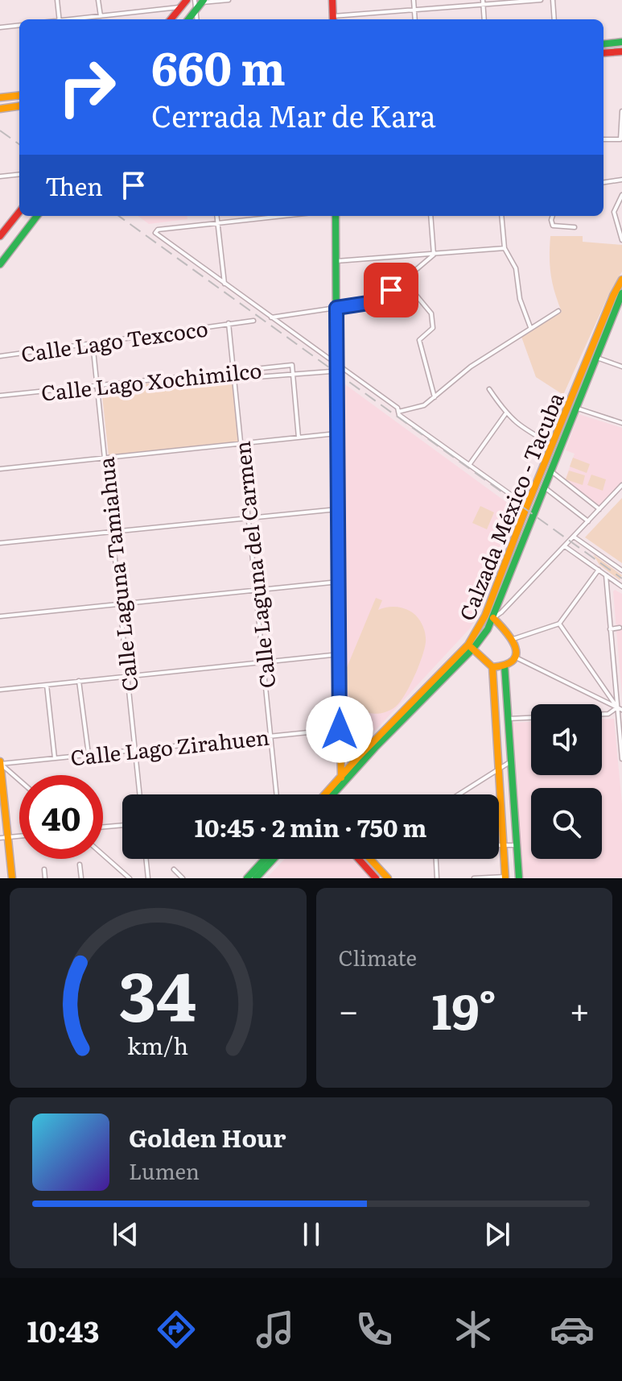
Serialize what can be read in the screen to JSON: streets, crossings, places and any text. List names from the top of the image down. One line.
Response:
{"streets":{"main road":["Calzada México - Tacuba"],"street":["Calle Lago Texcoco","Calle Lago Xochimilco","Calle Laguna del Carmen","Calle Laguna Tamiahua","Calle Lago Zirahuen"]},"crossings":[["Calle Lago Texcoco","Calle Laguna del Carmen"],["Calle Lago Texcoco","Calle Laguna Tamiahua"],["Calle Lago Xochimilco","Calle Laguna del Carmen"],["Calle Lago Xochimilco","Calle Laguna Tamiahua"],["Calle Laguna del Carmen","Calle Lago Zirahuen"],["Calle Laguna Tamiahua","Calle Lago Zirahuen"]],"page":{"turn":["660 m","Cerrada Mar de Kara"],"then":"Then","limit":"40","trip":"10:45 · 2 min · 750 m","tile":"Climate","heat":["−","19°","+"],"song":["Golden Hour","Lumen"],"tabs":"10:43","gauge":["34","km/h"]}}
